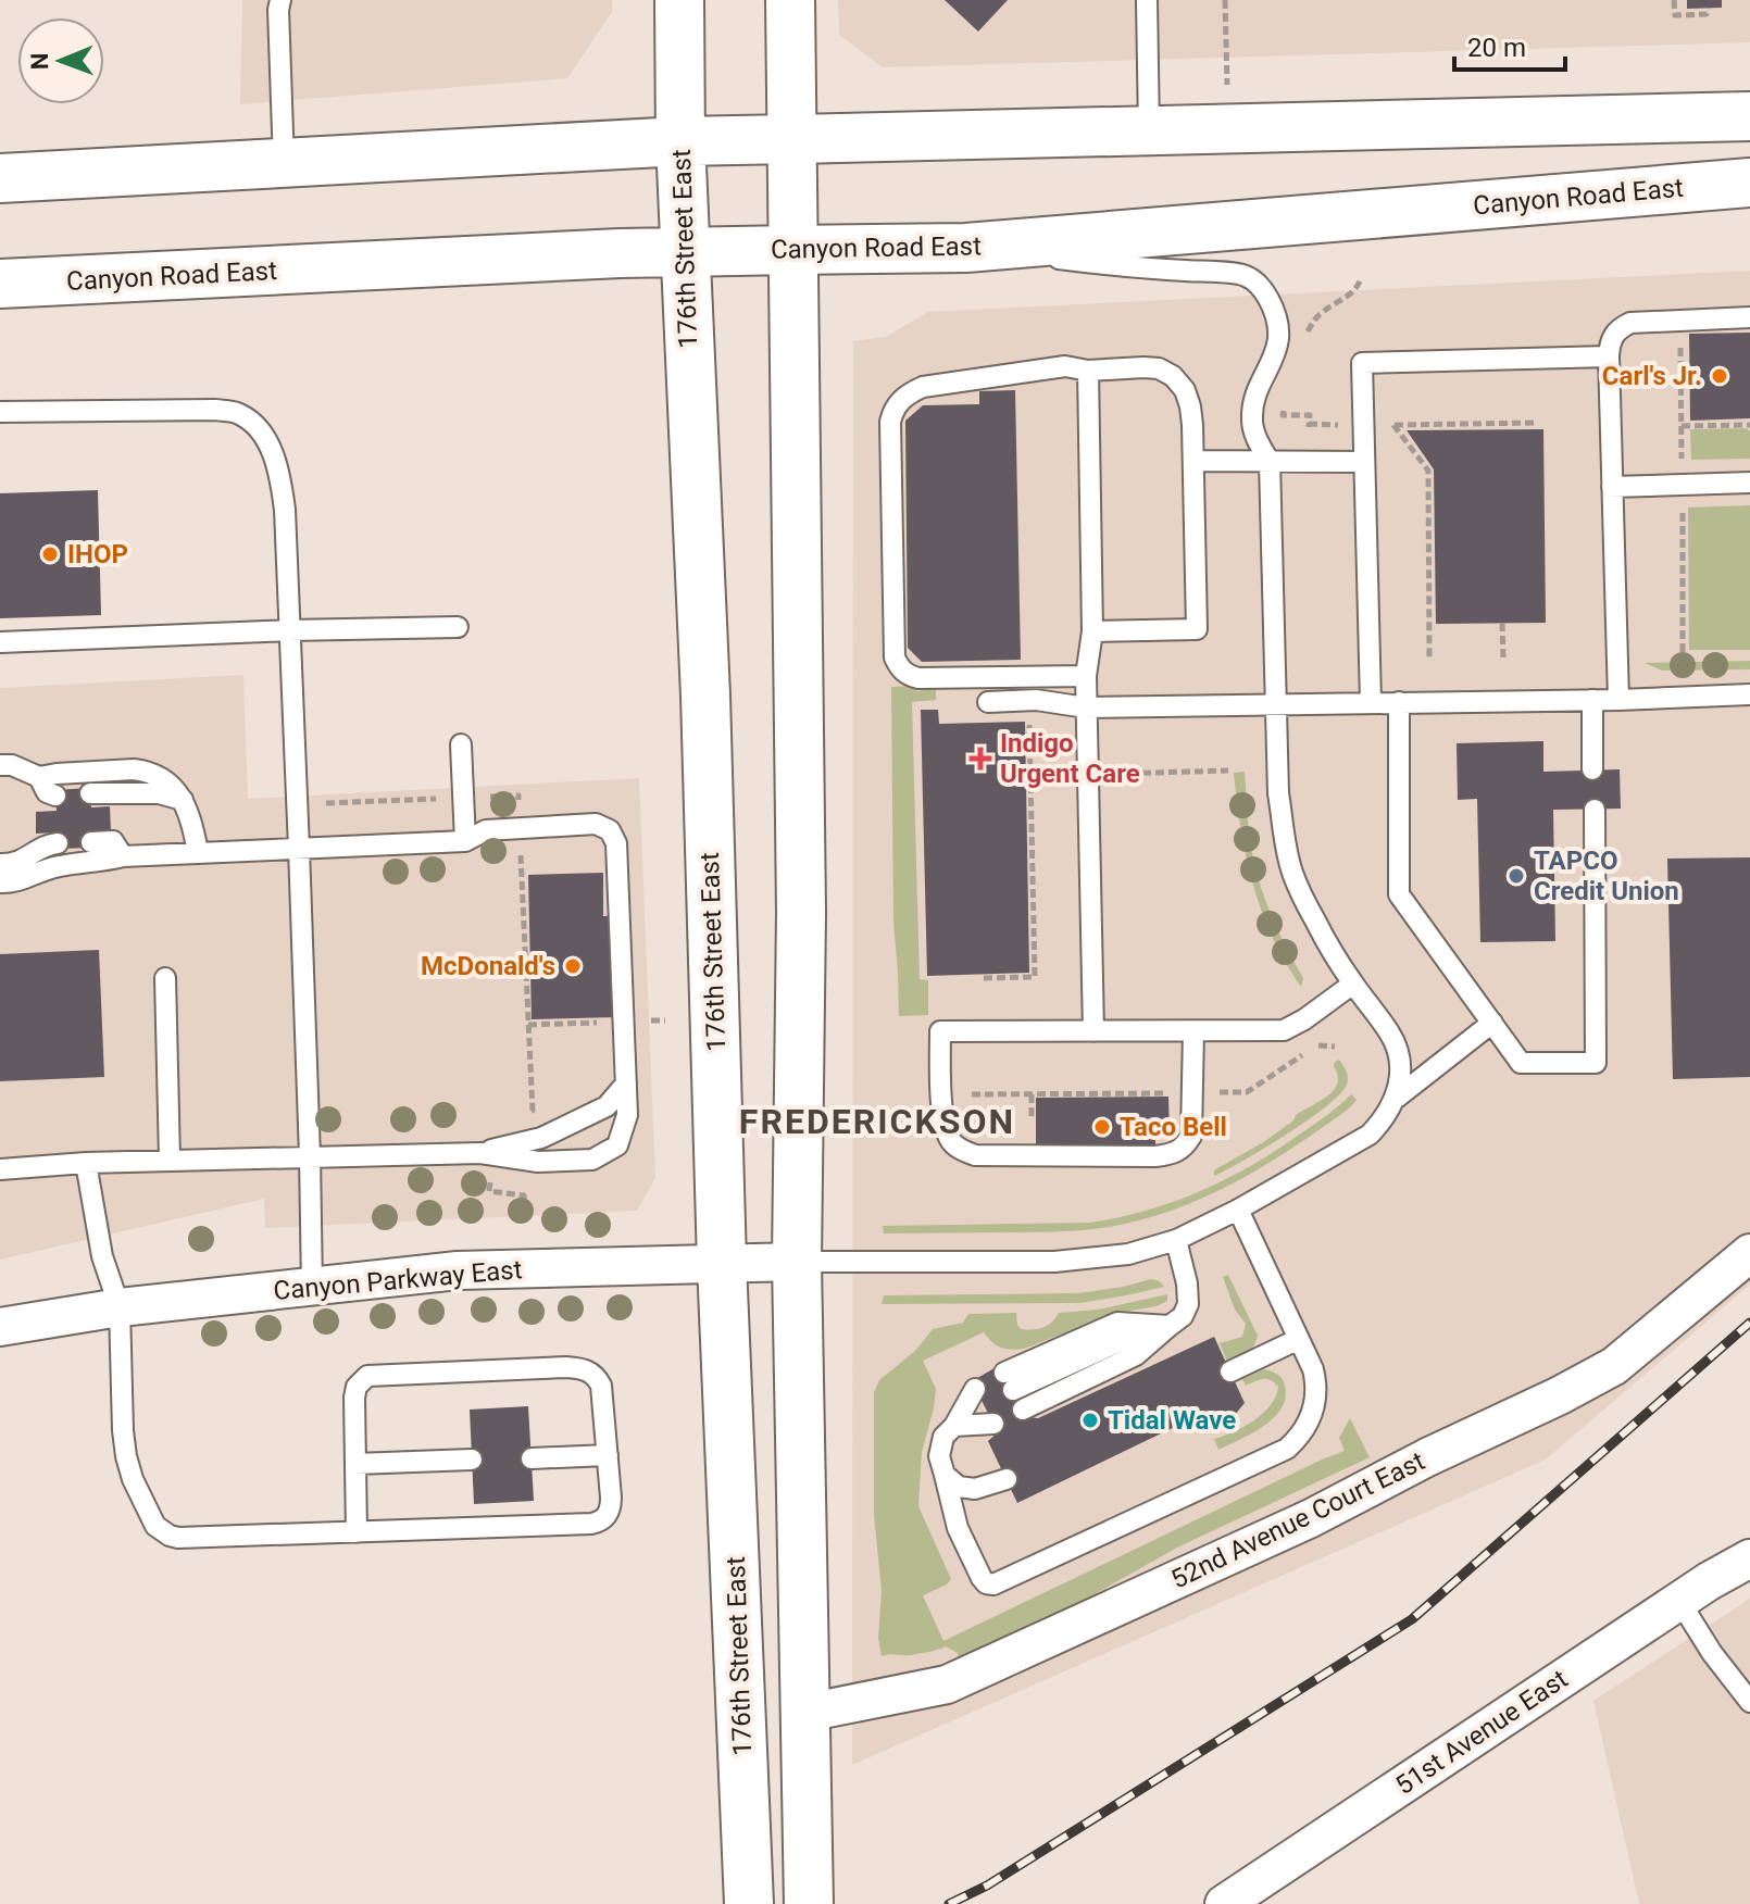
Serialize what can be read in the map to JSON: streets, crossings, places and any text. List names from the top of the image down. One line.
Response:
{"streets":{"main road":["Canyon Road East","176th Street East"],"street":["Canyon Parkway East","52nd Avenue Court East","51st Avenue East"]},"crossings":[["Canyon Road East","176th Street East"],["176th Street East","Canyon Parkway East"]],"districts":["FREDERICKSON"],"places":{"other":["Carl's Jr.","IHOP","TAPCO Credit Union","McDonald's","Taco Bell","Tidal Wave"],"health":["Indigo Urgent Care"]},"scale_bar":"20 m","north":"left"}
